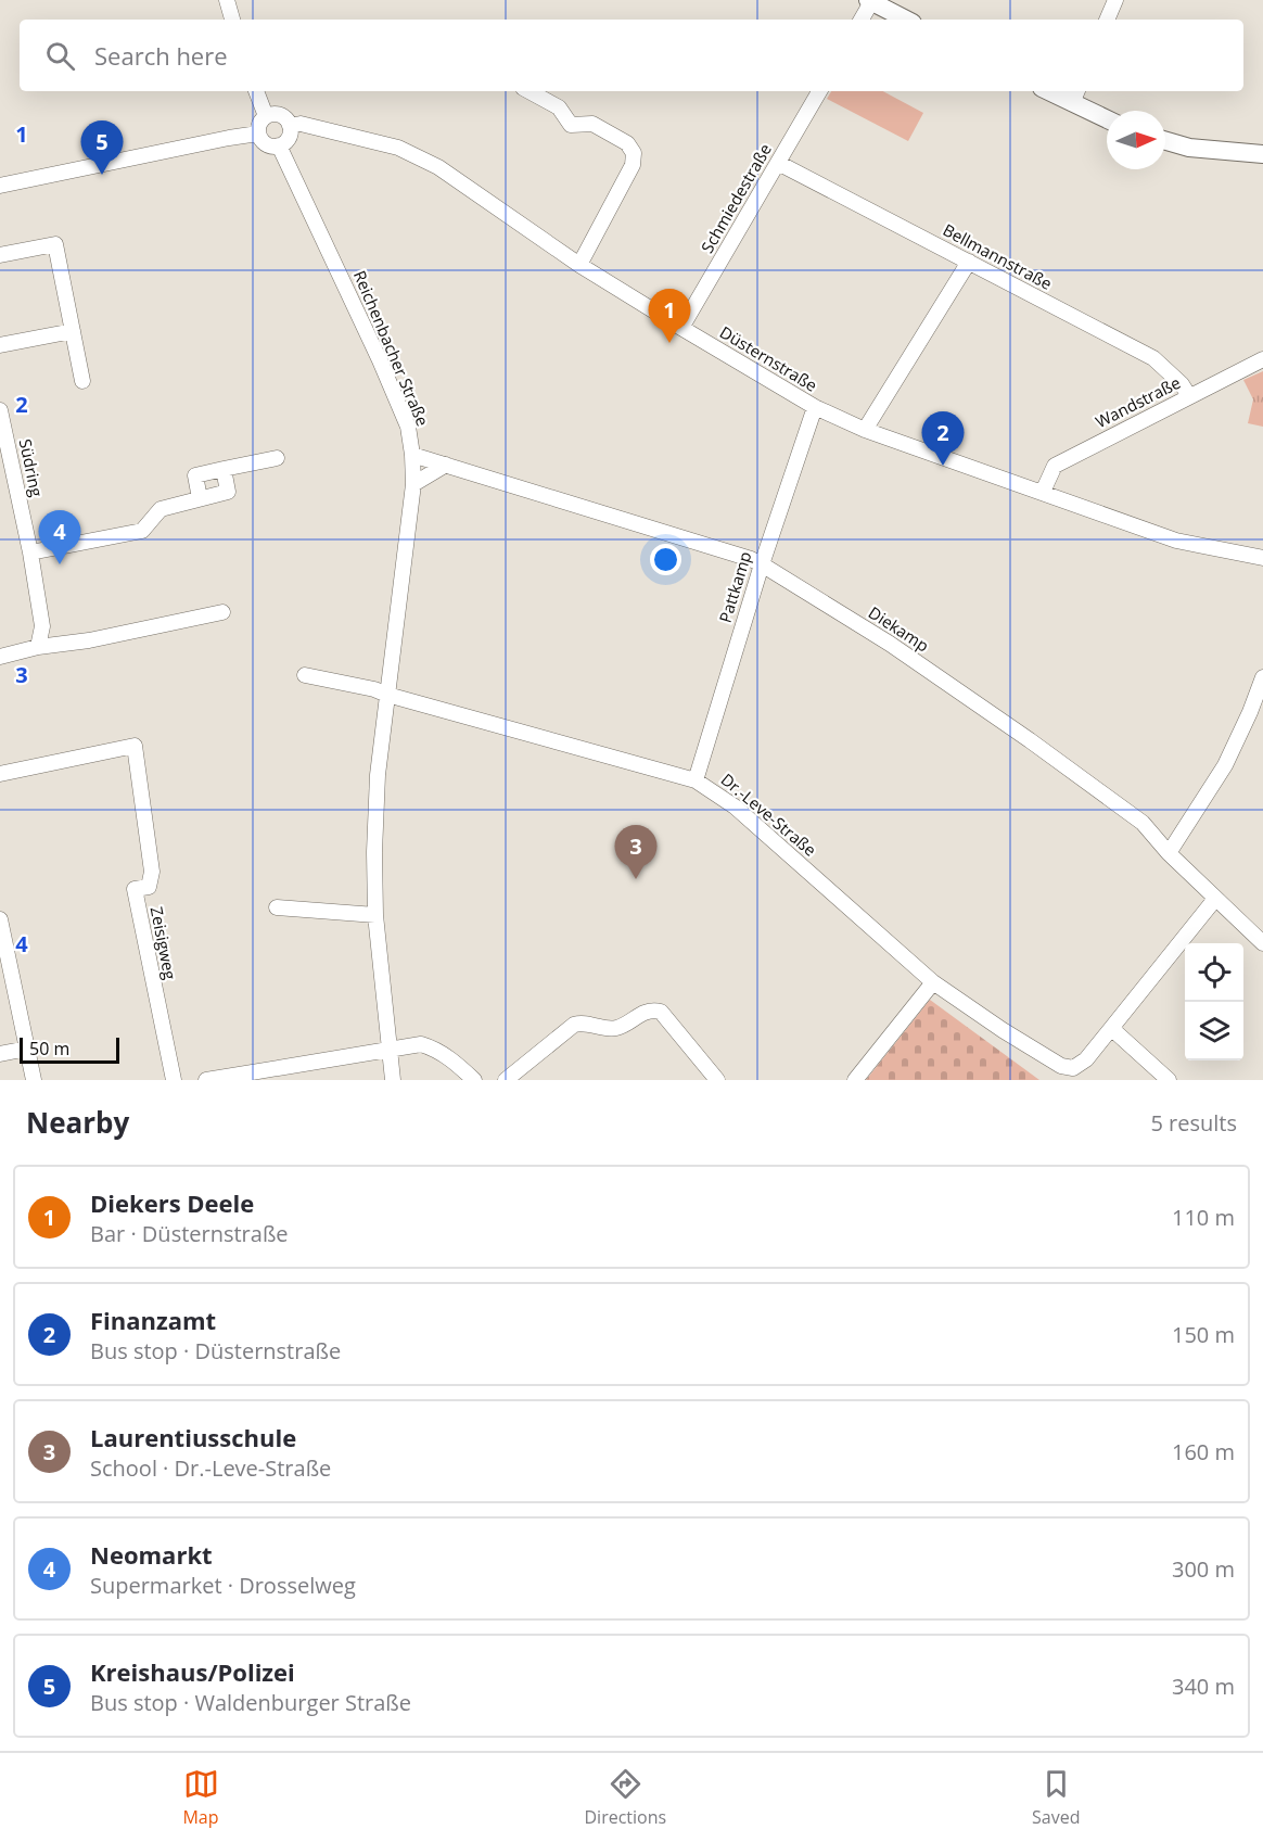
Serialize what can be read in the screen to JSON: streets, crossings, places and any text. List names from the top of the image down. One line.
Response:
{"streets":{"street":["Schmiedestraße","Bellmannstraße","Reichenbacher Straße","Düsternstraße","Wandstraße","Südring","Pattkamp","Diekamp","Dr.-Leve-Straße","Zeisigweg"]},"crossings":[["Schmiedestraße","Bellmannstraße"],["Schmiedestraße","Düsternstraße"],["Bellmannstraße","Wandstraße"],["Reichenbacher Straße","Düsternstraße"],["Reichenbacher Straße","Diekamp"],["Reichenbacher Straße","Dr.-Leve-Straße"],["Düsternstraße","Wandstraße"],["Düsternstraße","Pattkamp"],["Pattkamp","Diekamp"],["Pattkamp","Dr.-Leve-Straße"]],"scale_bar":"50 m","north":"right","page":{"search":"Search here","pins":["5","1","2","4","3"],"scale":"50 m","heading":["Nearby","5 results"],"list":[{"mark":"1","name":"Diekers Deele","note":"Bar · Düsternstraße","value":"110 m"},{"mark":"2","name":"Finanzamt","note":"Bus stop · Düsternstraße","value":"150 m"},{"mark":"3","name":"Laurentiusschule","note":"School · Dr.-Leve-Straße","value":"160 m"},{"mark":"4","name":"Neomarkt","note":"Supermarket · Drosselweg","value":"300 m"},{"mark":"5","name":"Kreishaus/Polizei","note":"Bus stop · Waldenburger Straße","value":"340 m"}],"nav":["Map","Directions","Saved"]},"grid":{"rows":["1","2","3","4"]}}
